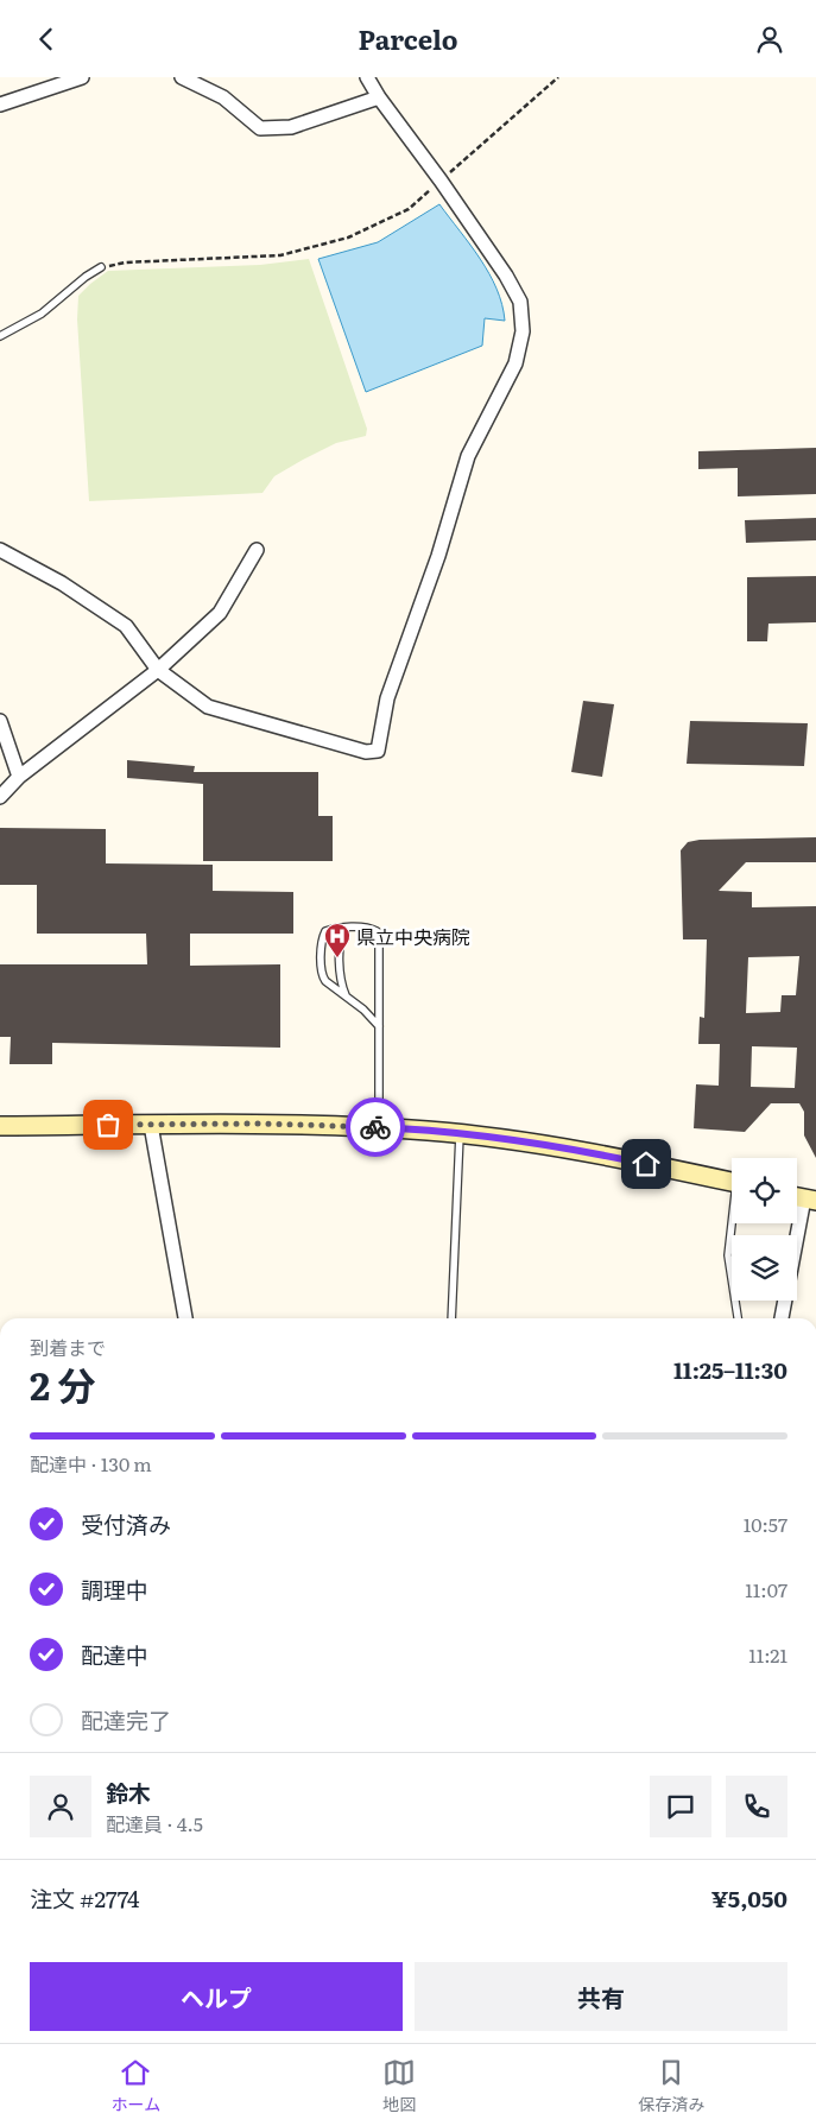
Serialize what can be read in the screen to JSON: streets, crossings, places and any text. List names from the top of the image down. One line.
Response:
{"places":{"hospital":["県立中央病院"]},"page":{"header":"Parcelo","heading":["2 分","到着まで","11:25–11:30"],"panel":["鈴木","配達員 · 4.5","注文 #2774","¥5,050"],"bar":"配達中 · 130 m","list":[["受付済み","10:57"],["調理中","11:07"],["配達中","11:21"],"配達完了"],"buttons":["ヘルプ","共有"],"tabs":["ホーム","地図","保存済み"]}}
